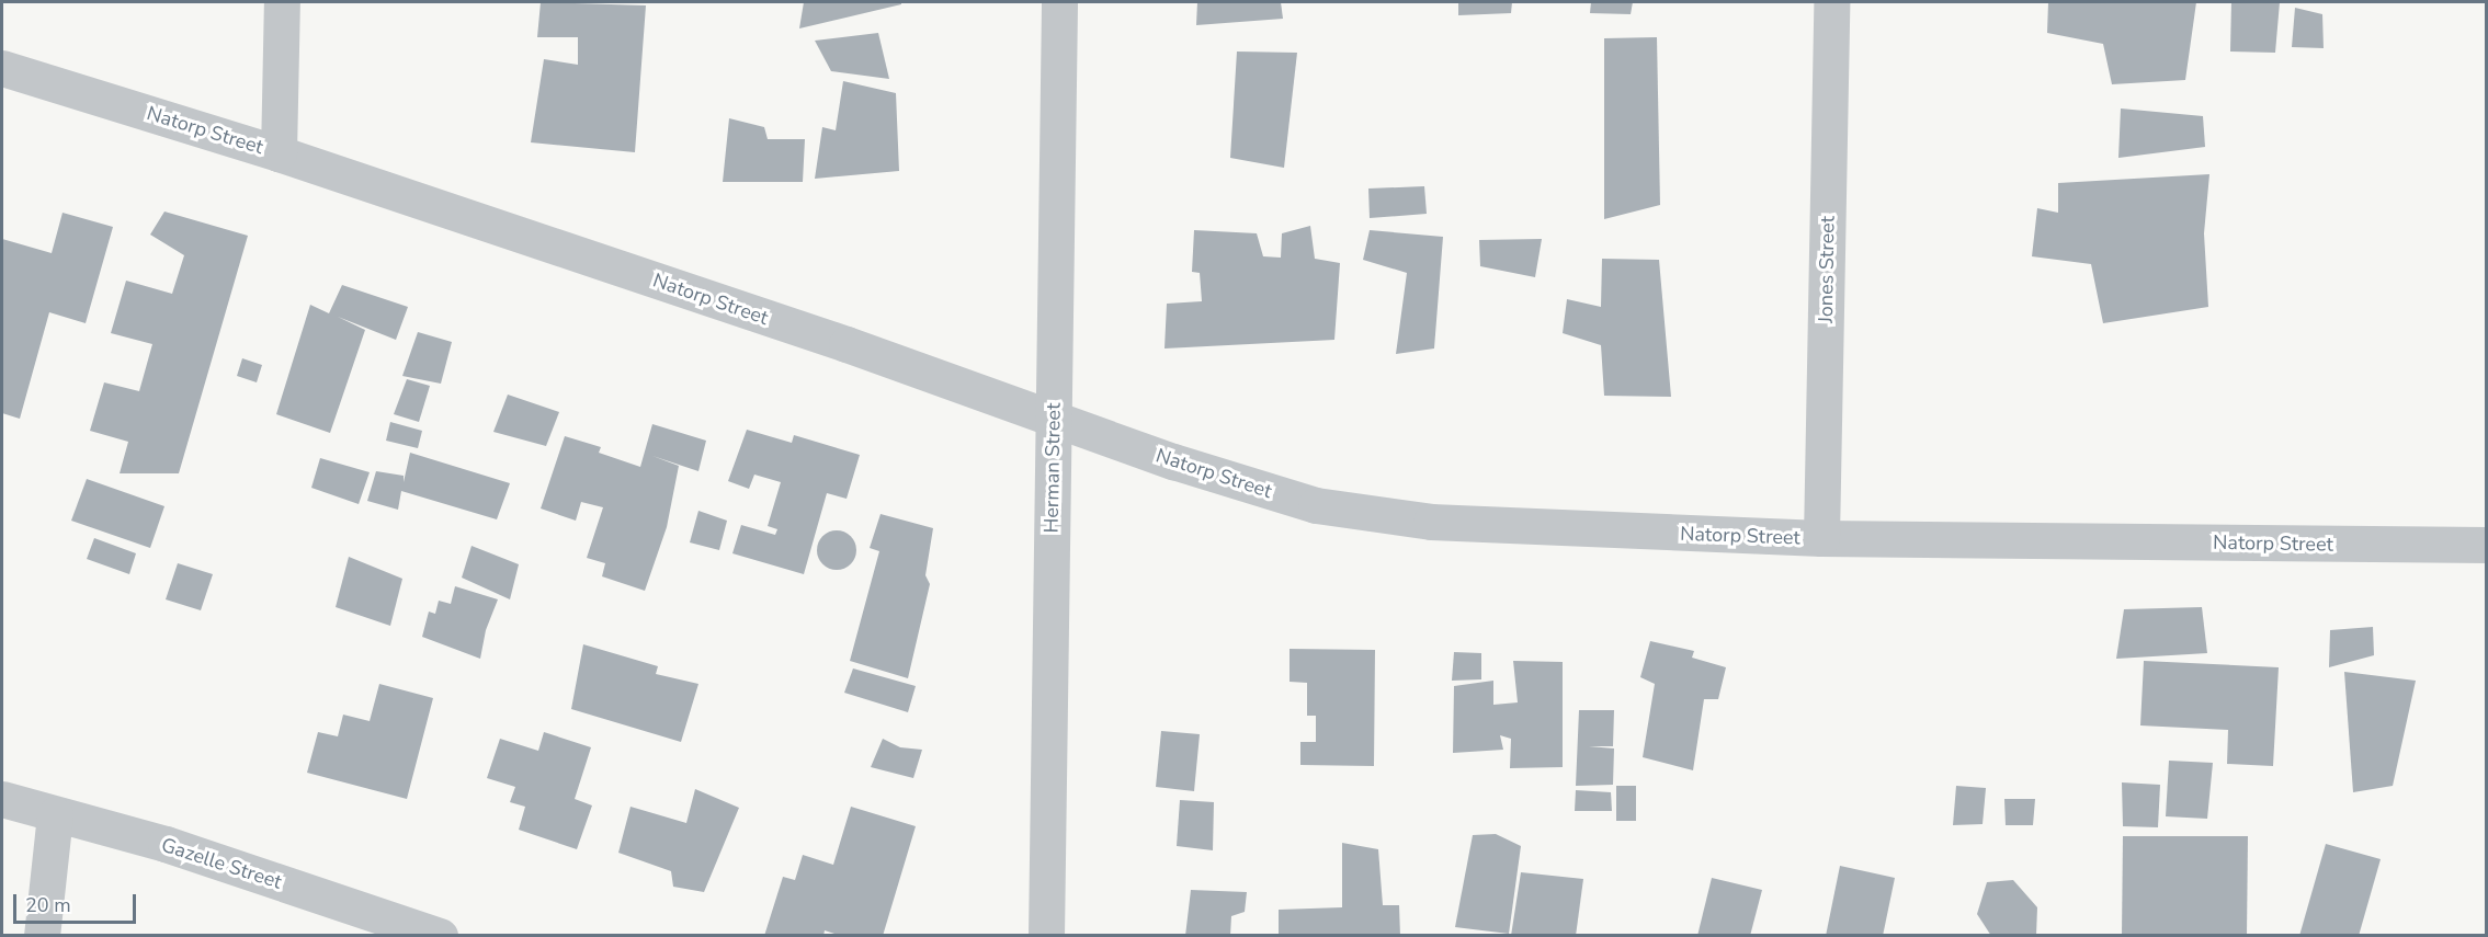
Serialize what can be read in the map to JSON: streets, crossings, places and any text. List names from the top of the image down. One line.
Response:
{"streets":{"street":["Natorp Street","Jones Street","Herman Street","Gazelle Street"]},"crossings":[["Natorp Street","Jones Street"],["Natorp Street","Herman Street"]],"scale_bar":"20 m"}
